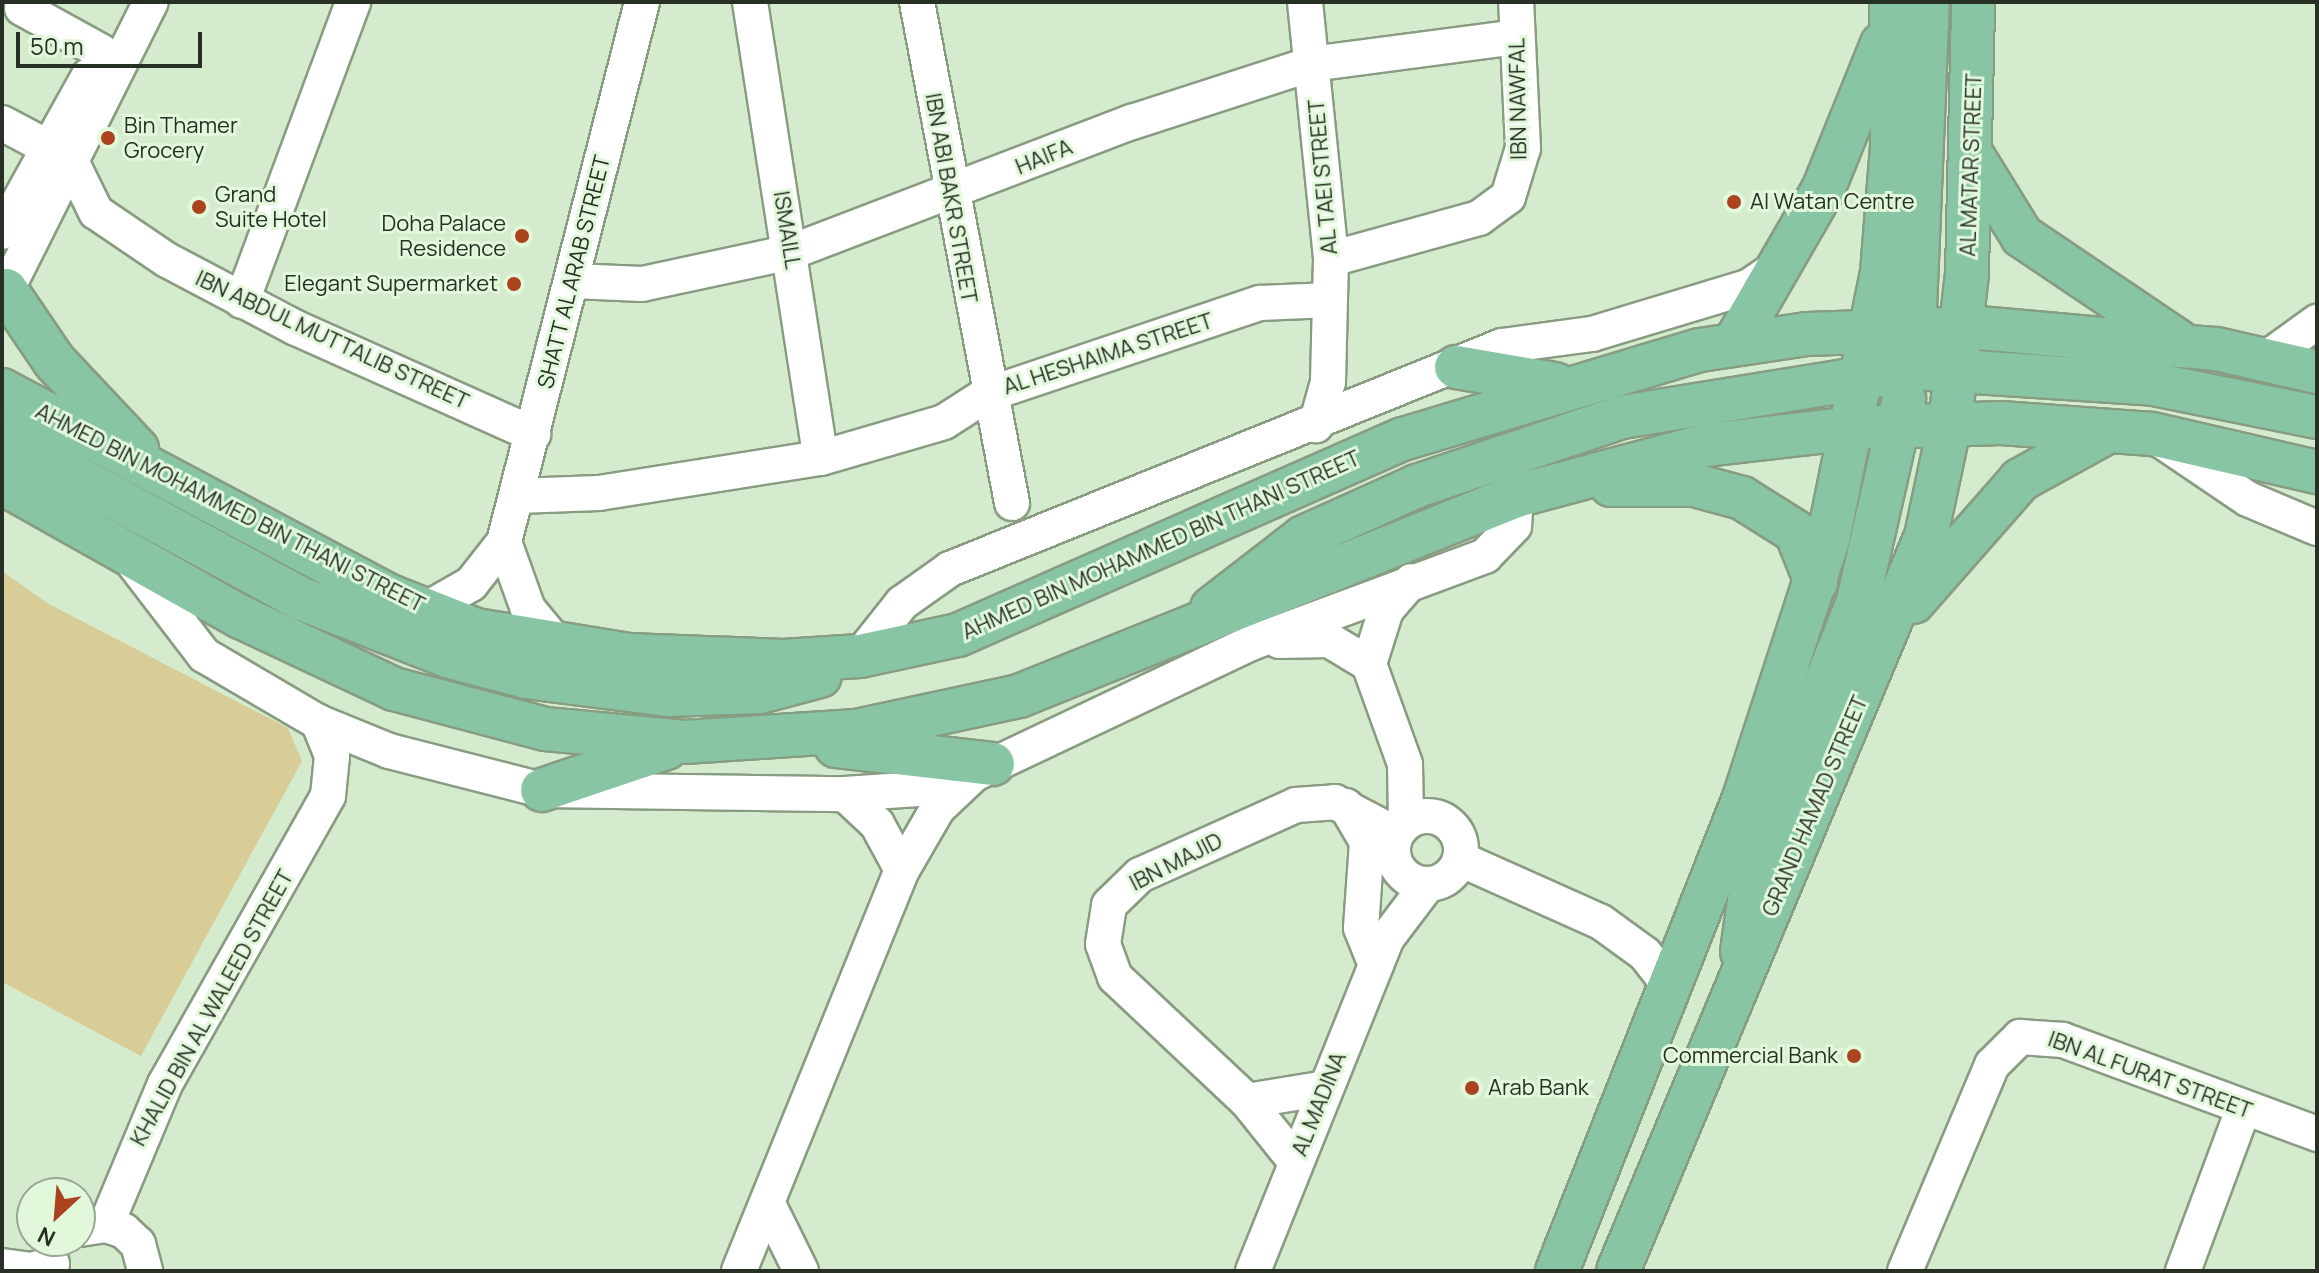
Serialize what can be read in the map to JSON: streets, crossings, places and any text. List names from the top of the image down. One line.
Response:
{"streets":{"main road":["AL MATAR STREET","AHMED BIN MOHAMMED BIN THANI STREET","GRAND HAMAD STREET"],"street":["IBN NAWFAL","HAIFA","AL TAEI STREET","IBN ABI BAKR STREET","ISMAILL","SHATT AL ARAB STREET","IBN ABDUL MUTTALIB STREET","AL HESHAIMA STREET","IBN MAJID","KHALID BIN AL WALEED STREET","IBN AL FURAT STREET","AL MADINA"]},"crossings":[["IBN NAWFAL","HAIFA"],["IBN NAWFAL","AL TAEI STREET"],["HAIFA","AL TAEI STREET"],["HAIFA","IBN ABI BAKR STREET"],["HAIFA","ISMAILL"],["HAIFA","SHATT AL ARAB STREET"],["AL MATAR STREET","AHMED BIN MOHAMMED BIN THANI STREET"],["AL MATAR STREET","GRAND HAMAD STREET"],["AL TAEI STREET","AL HESHAIMA STREET"],["IBN ABI BAKR STREET","AL HESHAIMA STREET"],["ISMAILL","AL HESHAIMA STREET"],["SHATT AL ARAB STREET","IBN ABDUL MUTTALIB STREET"],["SHATT AL ARAB STREET","AL HESHAIMA STREET"],["SHATT AL ARAB STREET","AHMED BIN MOHAMMED BIN THANI STREET"],["AHMED BIN MOHAMMED BIN THANI STREET","GRAND HAMAD STREET"],["IBN MAJID","AL MADINA"]],"places":["Bin Thamer Grocery","Al Watan Centre","Grand Suite Hotel","Doha Palace Residence","Elegant Supermarket","Commercial Bank","Arab Bank"],"scale_bar":"50 m","north":"bottom left"}
